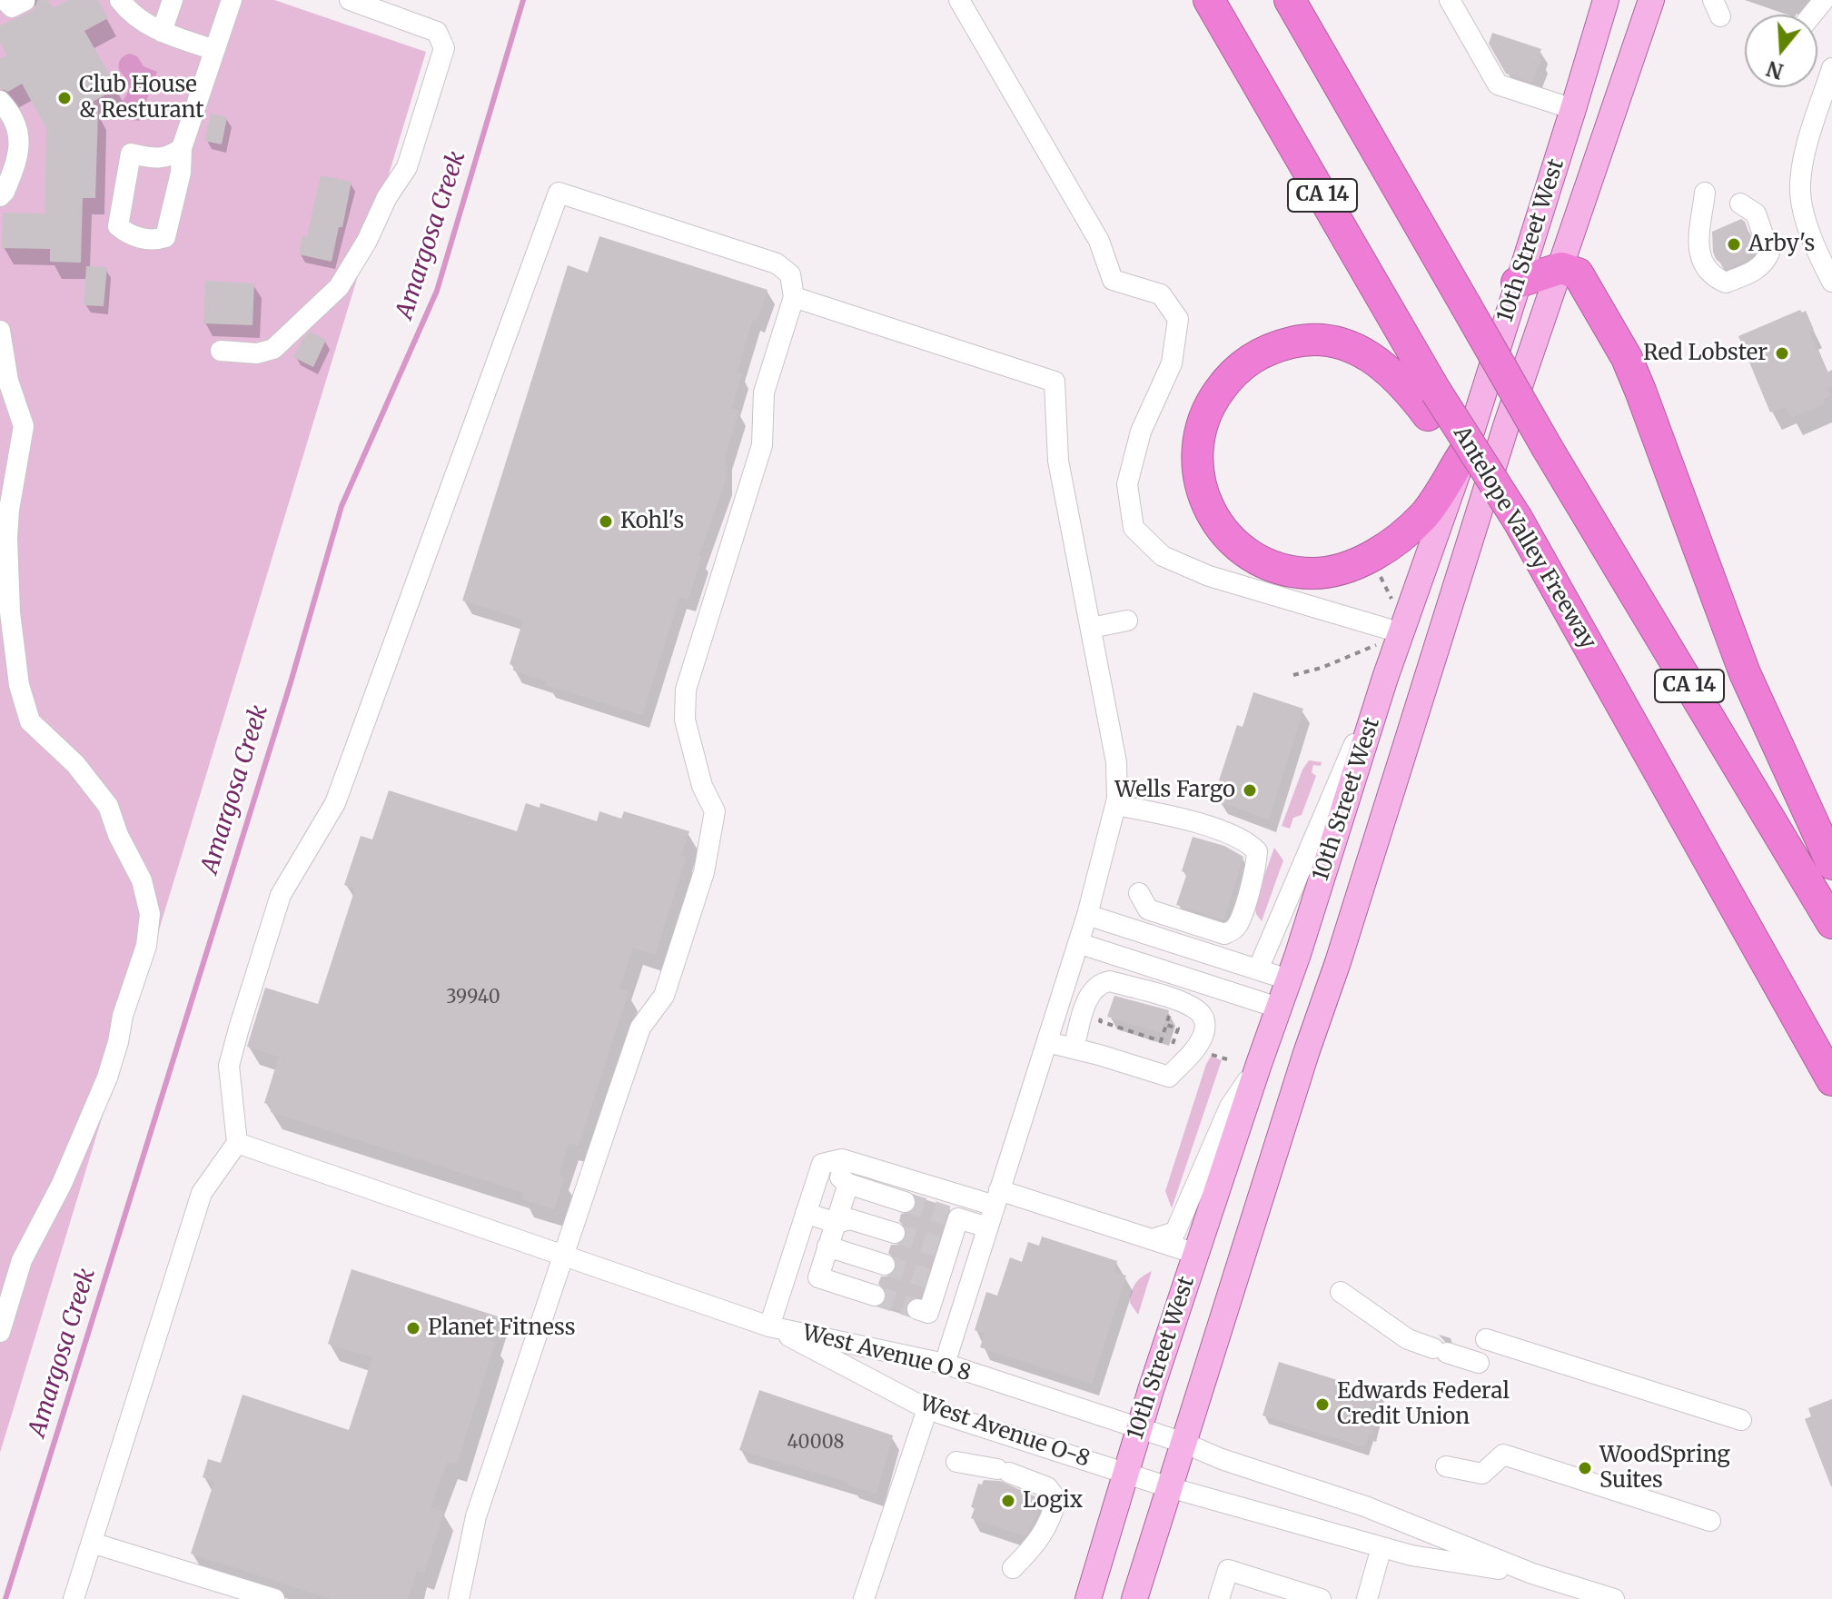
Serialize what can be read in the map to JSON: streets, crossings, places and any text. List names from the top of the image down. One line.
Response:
{"streets":{"highway":["CA 14","Antelope Valley Freeway"],"main road":["10th Street West"],"street":["West Avenue O 8","West Avenue O-8"]},"crossings":[["10th Street West","West Avenue O 8"],["10th Street West","West Avenue O-8"],["West Avenue O 8","West Avenue O-8"]],"water":["Amargosa Creek"],"places":["Club House & Resturant","Arby's","Red Lobster","Kohl's","Wells Fargo","Planet Fitness","Edwards Federal Credit Union","WoodSpring Suites","Logix"],"house_numbers":["39940","40008"],"north":"bottom"}
